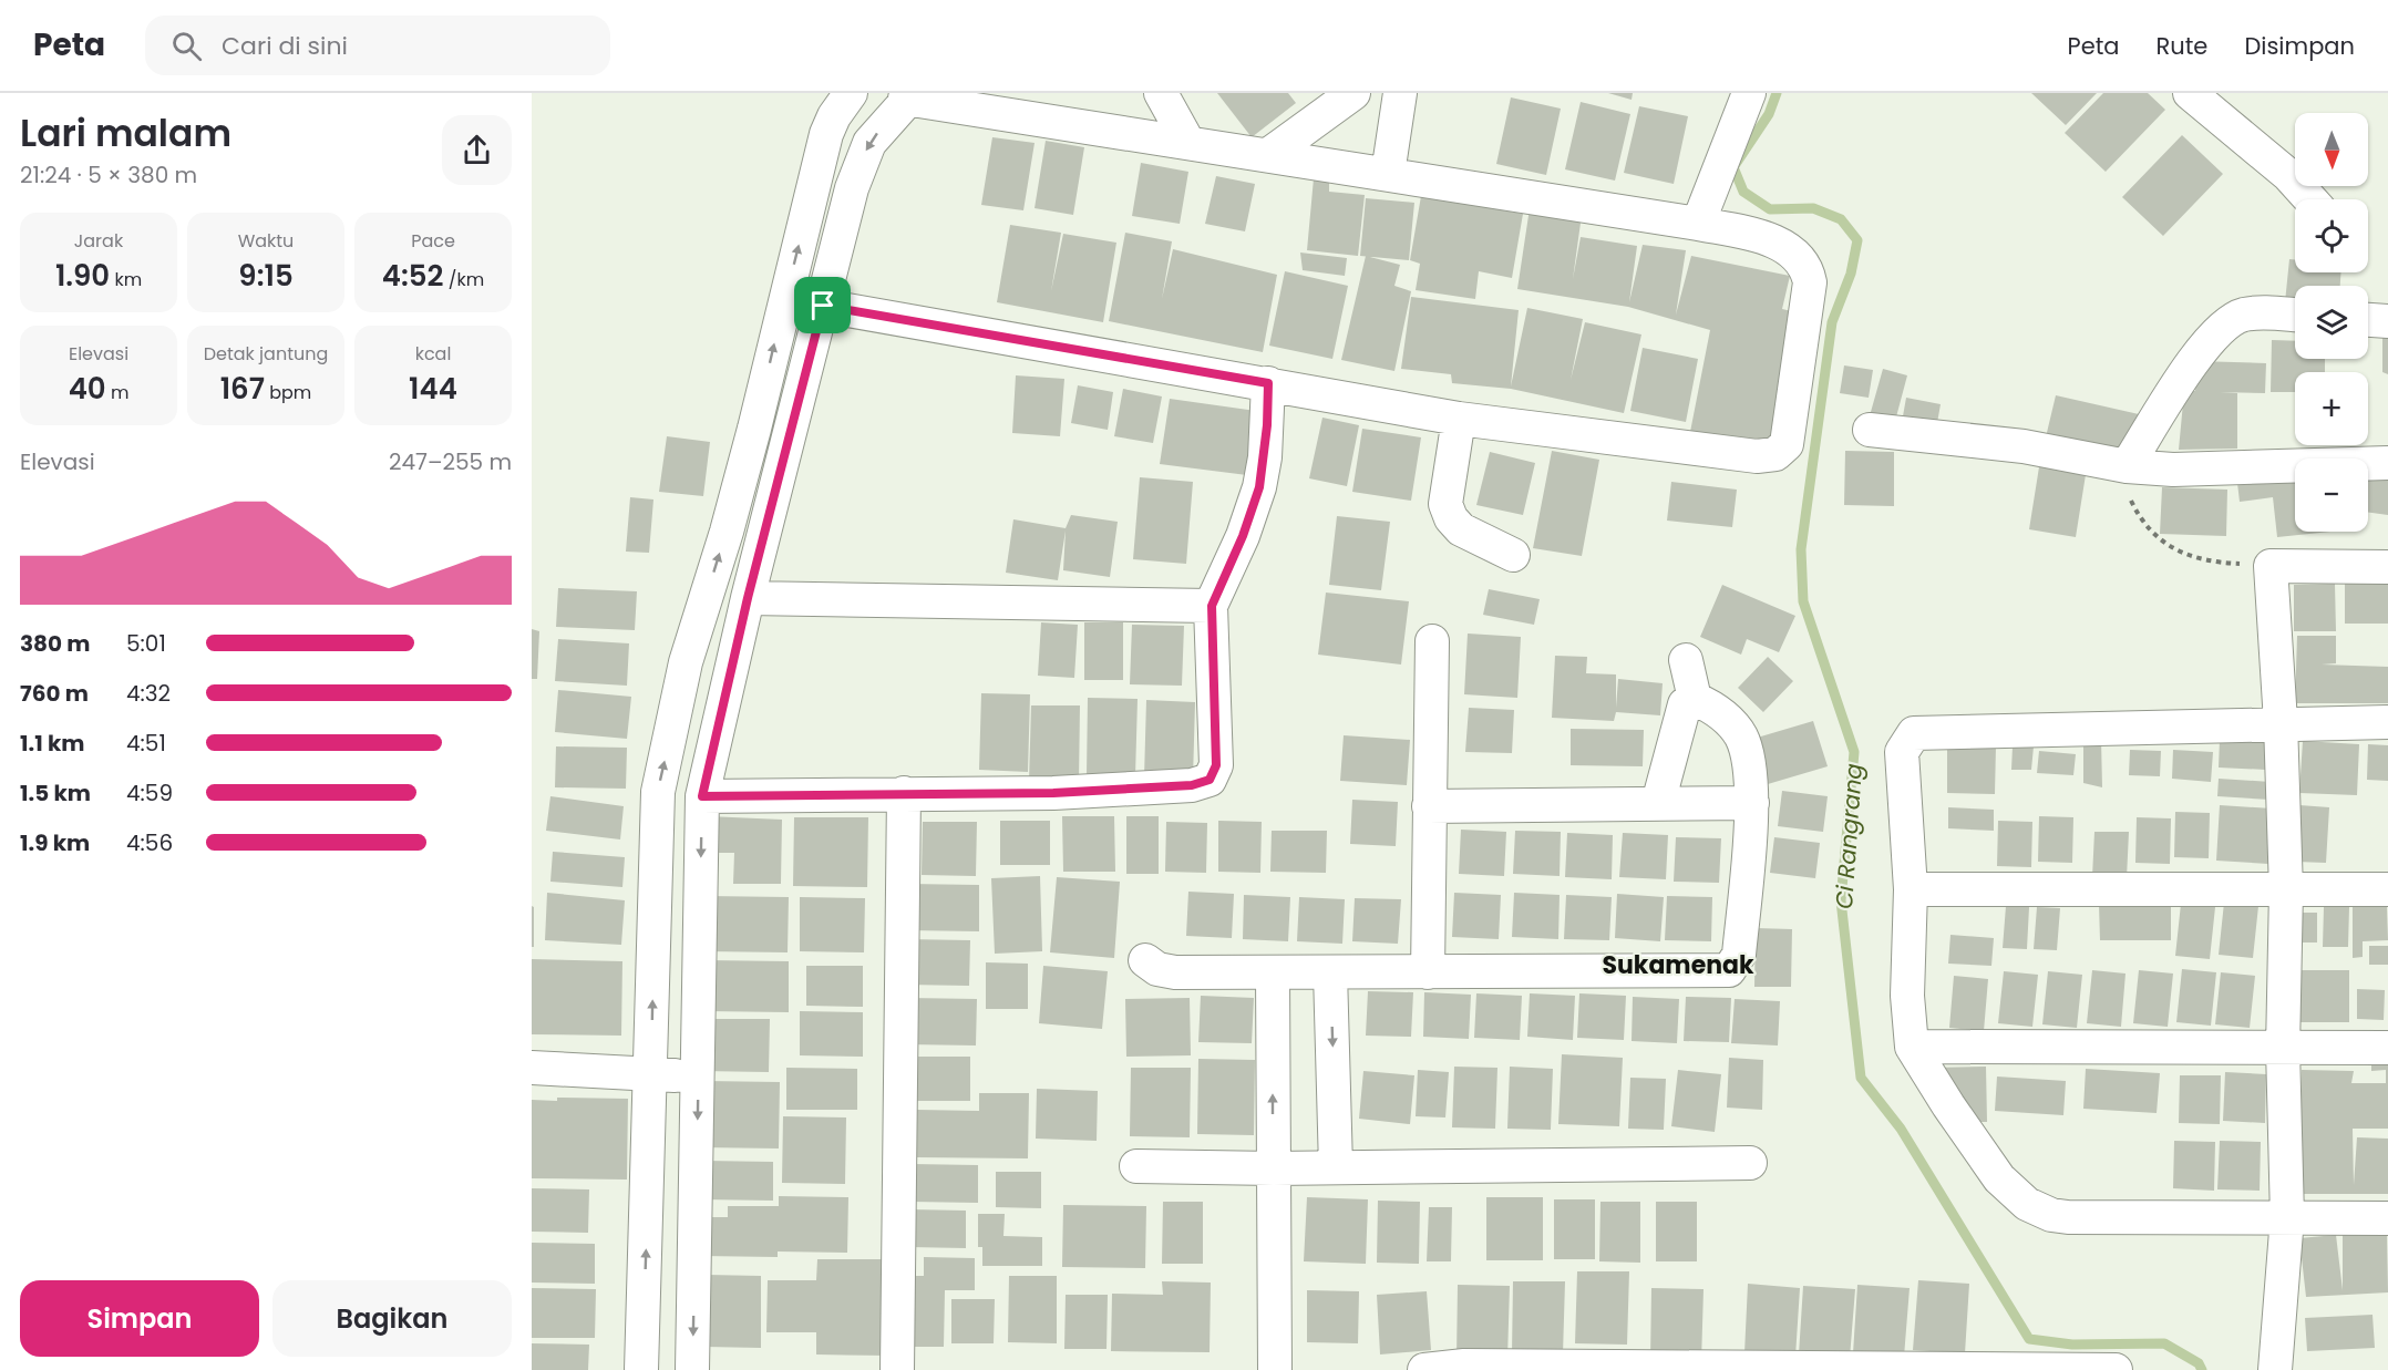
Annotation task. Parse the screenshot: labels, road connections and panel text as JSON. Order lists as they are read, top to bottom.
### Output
{
  "districts": ["Sukamenak"],
  "water": ["Ci Rangrang"],
  "north": "bottom",
  "page": {
    "header": "Peta",
    "search": "Cari di sini",
    "nav": ["Peta", "Rute", "Disimpan"],
    "heading": ["Lari malam", "21:24 · 5 × 380 m"],
    "map_buttons": ["+", "−"],
    "stats": [
      ["Jarak", "1.90 km"],
      ["Waktu", "9:15"],
      ["Pace", "4:52 /km"],
      ["Elevasi", "40 m"],
      ["Detak jantung", "167 bpm"],
      ["kcal", "144"]
    ],
    "chart": ["Elevasi", "247–255 m"],
    "list": [
      {
        "name": "380 m",
        "note": "5:01"
      },
      {
        "name": "760 m",
        "note": "4:32"
      },
      {
        "name": "1.1 km",
        "note": "4:51"
      },
      {
        "name": "1.5 km",
        "note": "4:59"
      },
      {
        "name": "1.9 km",
        "note": "4:56"
      }
    ],
    "buttons": ["Simpan", "Bagikan"]
  }
}
